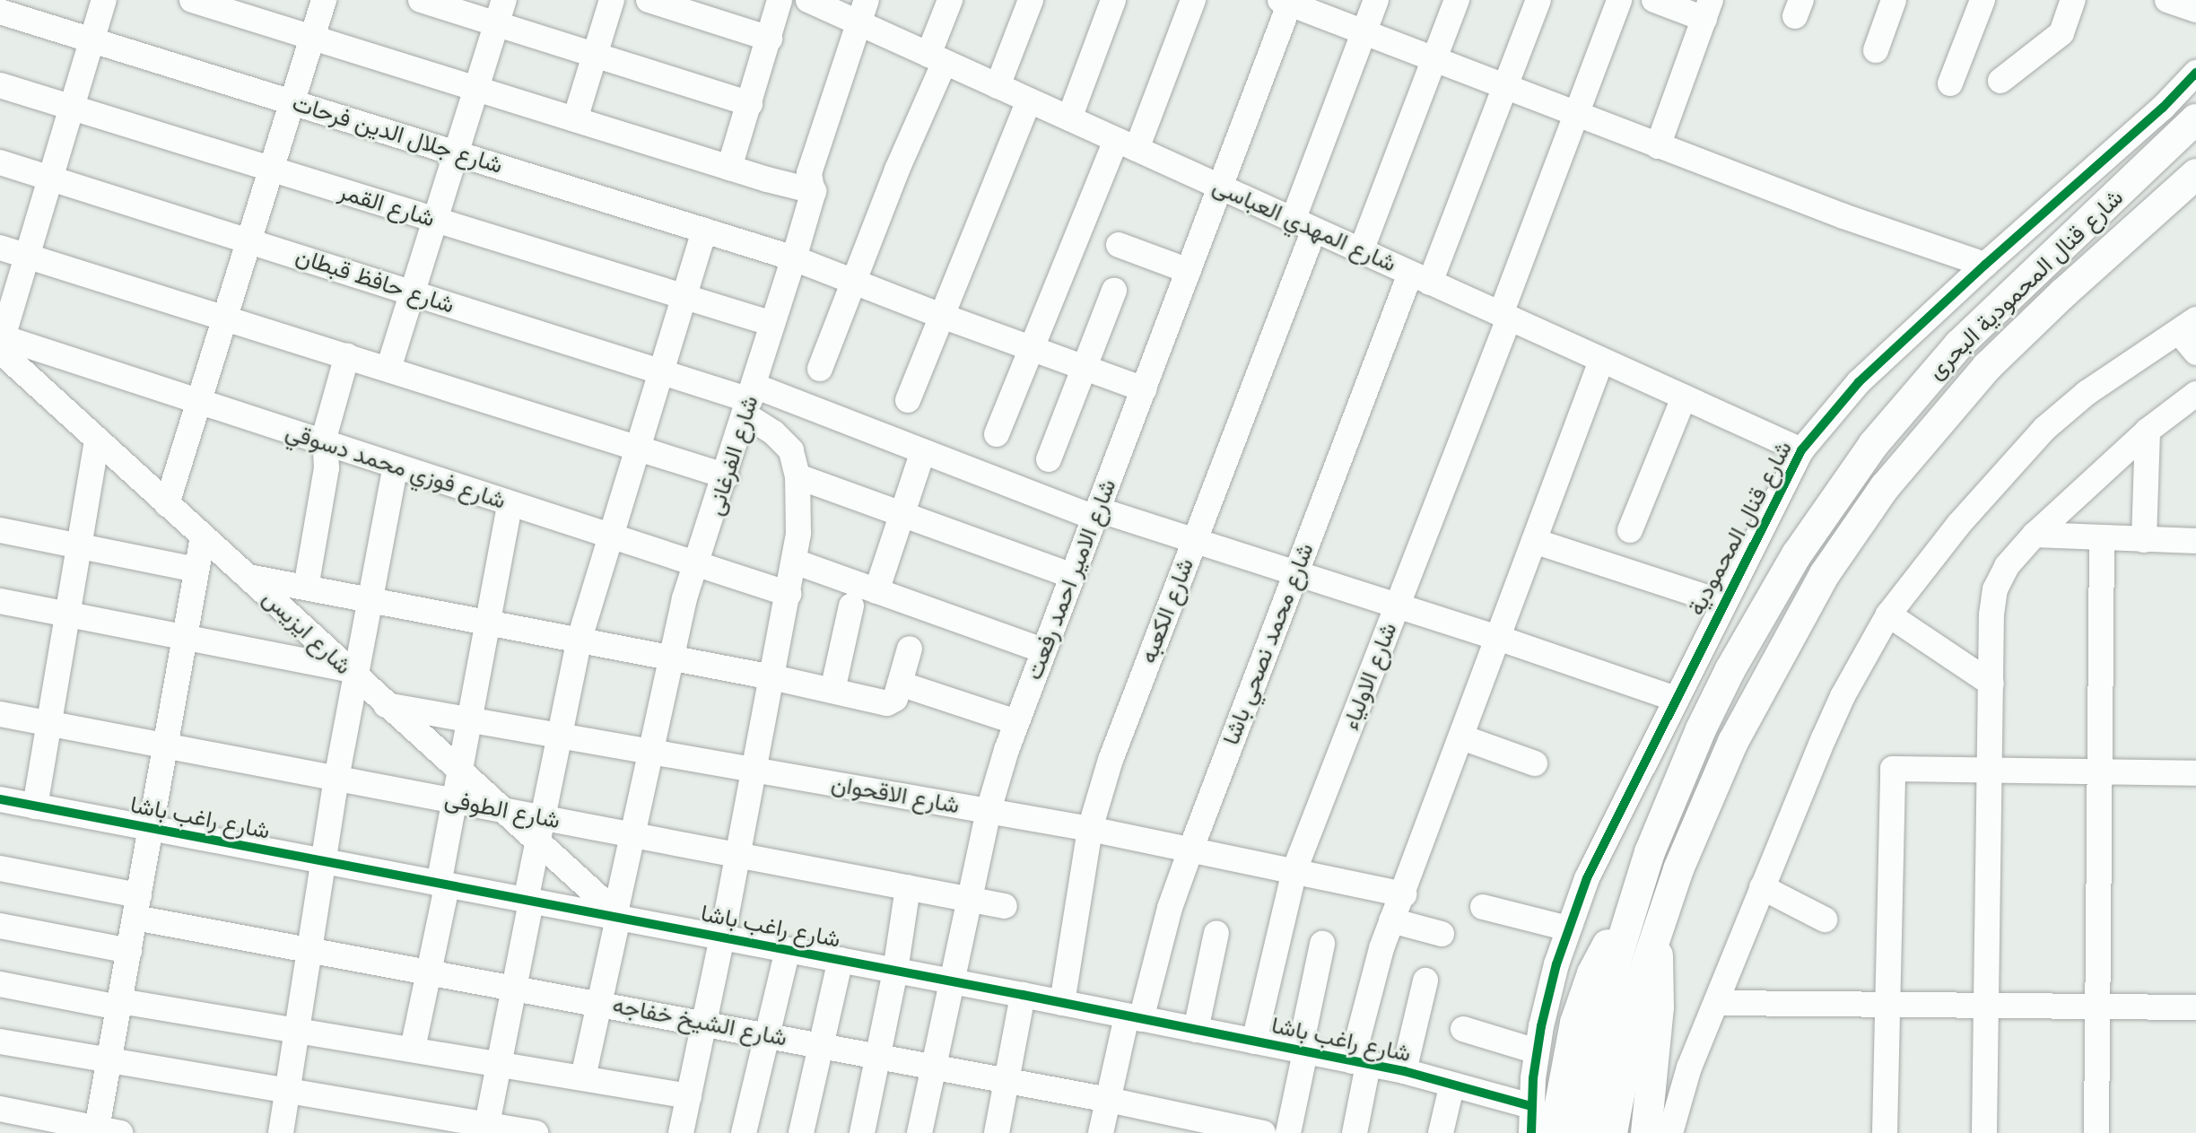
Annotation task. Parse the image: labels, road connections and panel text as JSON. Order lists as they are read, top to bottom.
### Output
{
  "streets": {
    "main road": ["شارع قنال المحمودية البحرى"],
    "street": [
      "شارع جلال الدين فرحات",
      "شارع القمر",
      "شارع المهدي العباسى",
      "شارع حافظ قبطان",
      "شارع الفرغانى",
      "شارع فوزي محمد دسوقي",
      "شارع قنال المحمودية",
      "شارع الامير احمد رفعت",
      "شارع الكعبه",
      "شارع ايزيس",
      "شارع محمد نصحي باشا",
      "شارع الاولياء",
      "شارع الاقحوان",
      "شارع الطوفى",
      "شارع راغب باشا",
      "شارع الشيخ خفاجه"
    ]
  },
  "crossings": [
    ["شارع جلال الدين فرحات", "شارع الفرغانى"],
    ["شارع جلال الدين فرحات", "شارع الامير احمد رفعت"],
    ["شارع القمر", "شارع الفرغانى"],
    ["شارع المهدي العباسى", "شارع الفرغانى"],
    ["شارع المهدي العباسى", "شارع قنال المحمودية"],
    ["شارع المهدي العباسى", "شارع الامير احمد رفعت"],
    ["شارع المهدي العباسى", "شارع الكعبه"],
    ["شارع المهدي العباسى", "شارع محمد نصحي باشا"],
    ["شارع المهدي العباسى", "شارع الاولياء"],
    ["شارع حافظ قبطان", "شارع الفرغانى"],
    ["شارع الفرغانى", "شارع فوزي محمد دسوقي"],
    ["شارع الفرغانى", "شارع ايزيس"],
    ["شارع الفرغانى", "شارع الاقحوان"],
    ["شارع الفرغانى", "شارع الطوفى"],
    ["شارع الفرغانى", "شارع راغب باشا"],
    ["شارع الفرغانى", "شارع الشيخ خفاجه"],
    ["شارع فوزي محمد دسوقي", "شارع ايزيس"],
    ["شارع قنال المحمودية", "شارع راغب باشا"],
    ["شارع الامير احمد رفعت", "شارع الاقحوان"],
    ["شارع الامير احمد رفعت", "شارع الطوفى"],
    ["شارع الامير احمد رفعت", "شارع راغب باشا"],
    ["شارع الامير احمد رفعت", "شارع الشيخ خفاجه"],
    ["شارع الكعبه", "شارع الاقحوان"],
    ["شارع الكعبه", "شارع راغب باشا"],
    ["شارع ايزيس", "شارع الاقحوان"],
    ["شارع ايزيس", "شارع الطوفى"],
    ["شارع ايزيس", "شارع راغب باشا"],
    ["شارع محمد نصحي باشا", "شارع الاقحوان"],
    ["شارع محمد نصحي باشا", "شارع راغب باشا"],
    ["شارع محمد نصحي باشا", "شارع الشيخ خفاجه"],
    ["شارع الاولياء", "شارع الاقحوان"],
    ["شارع الاولياء", "شارع راغب باشا"]
  ]
}
